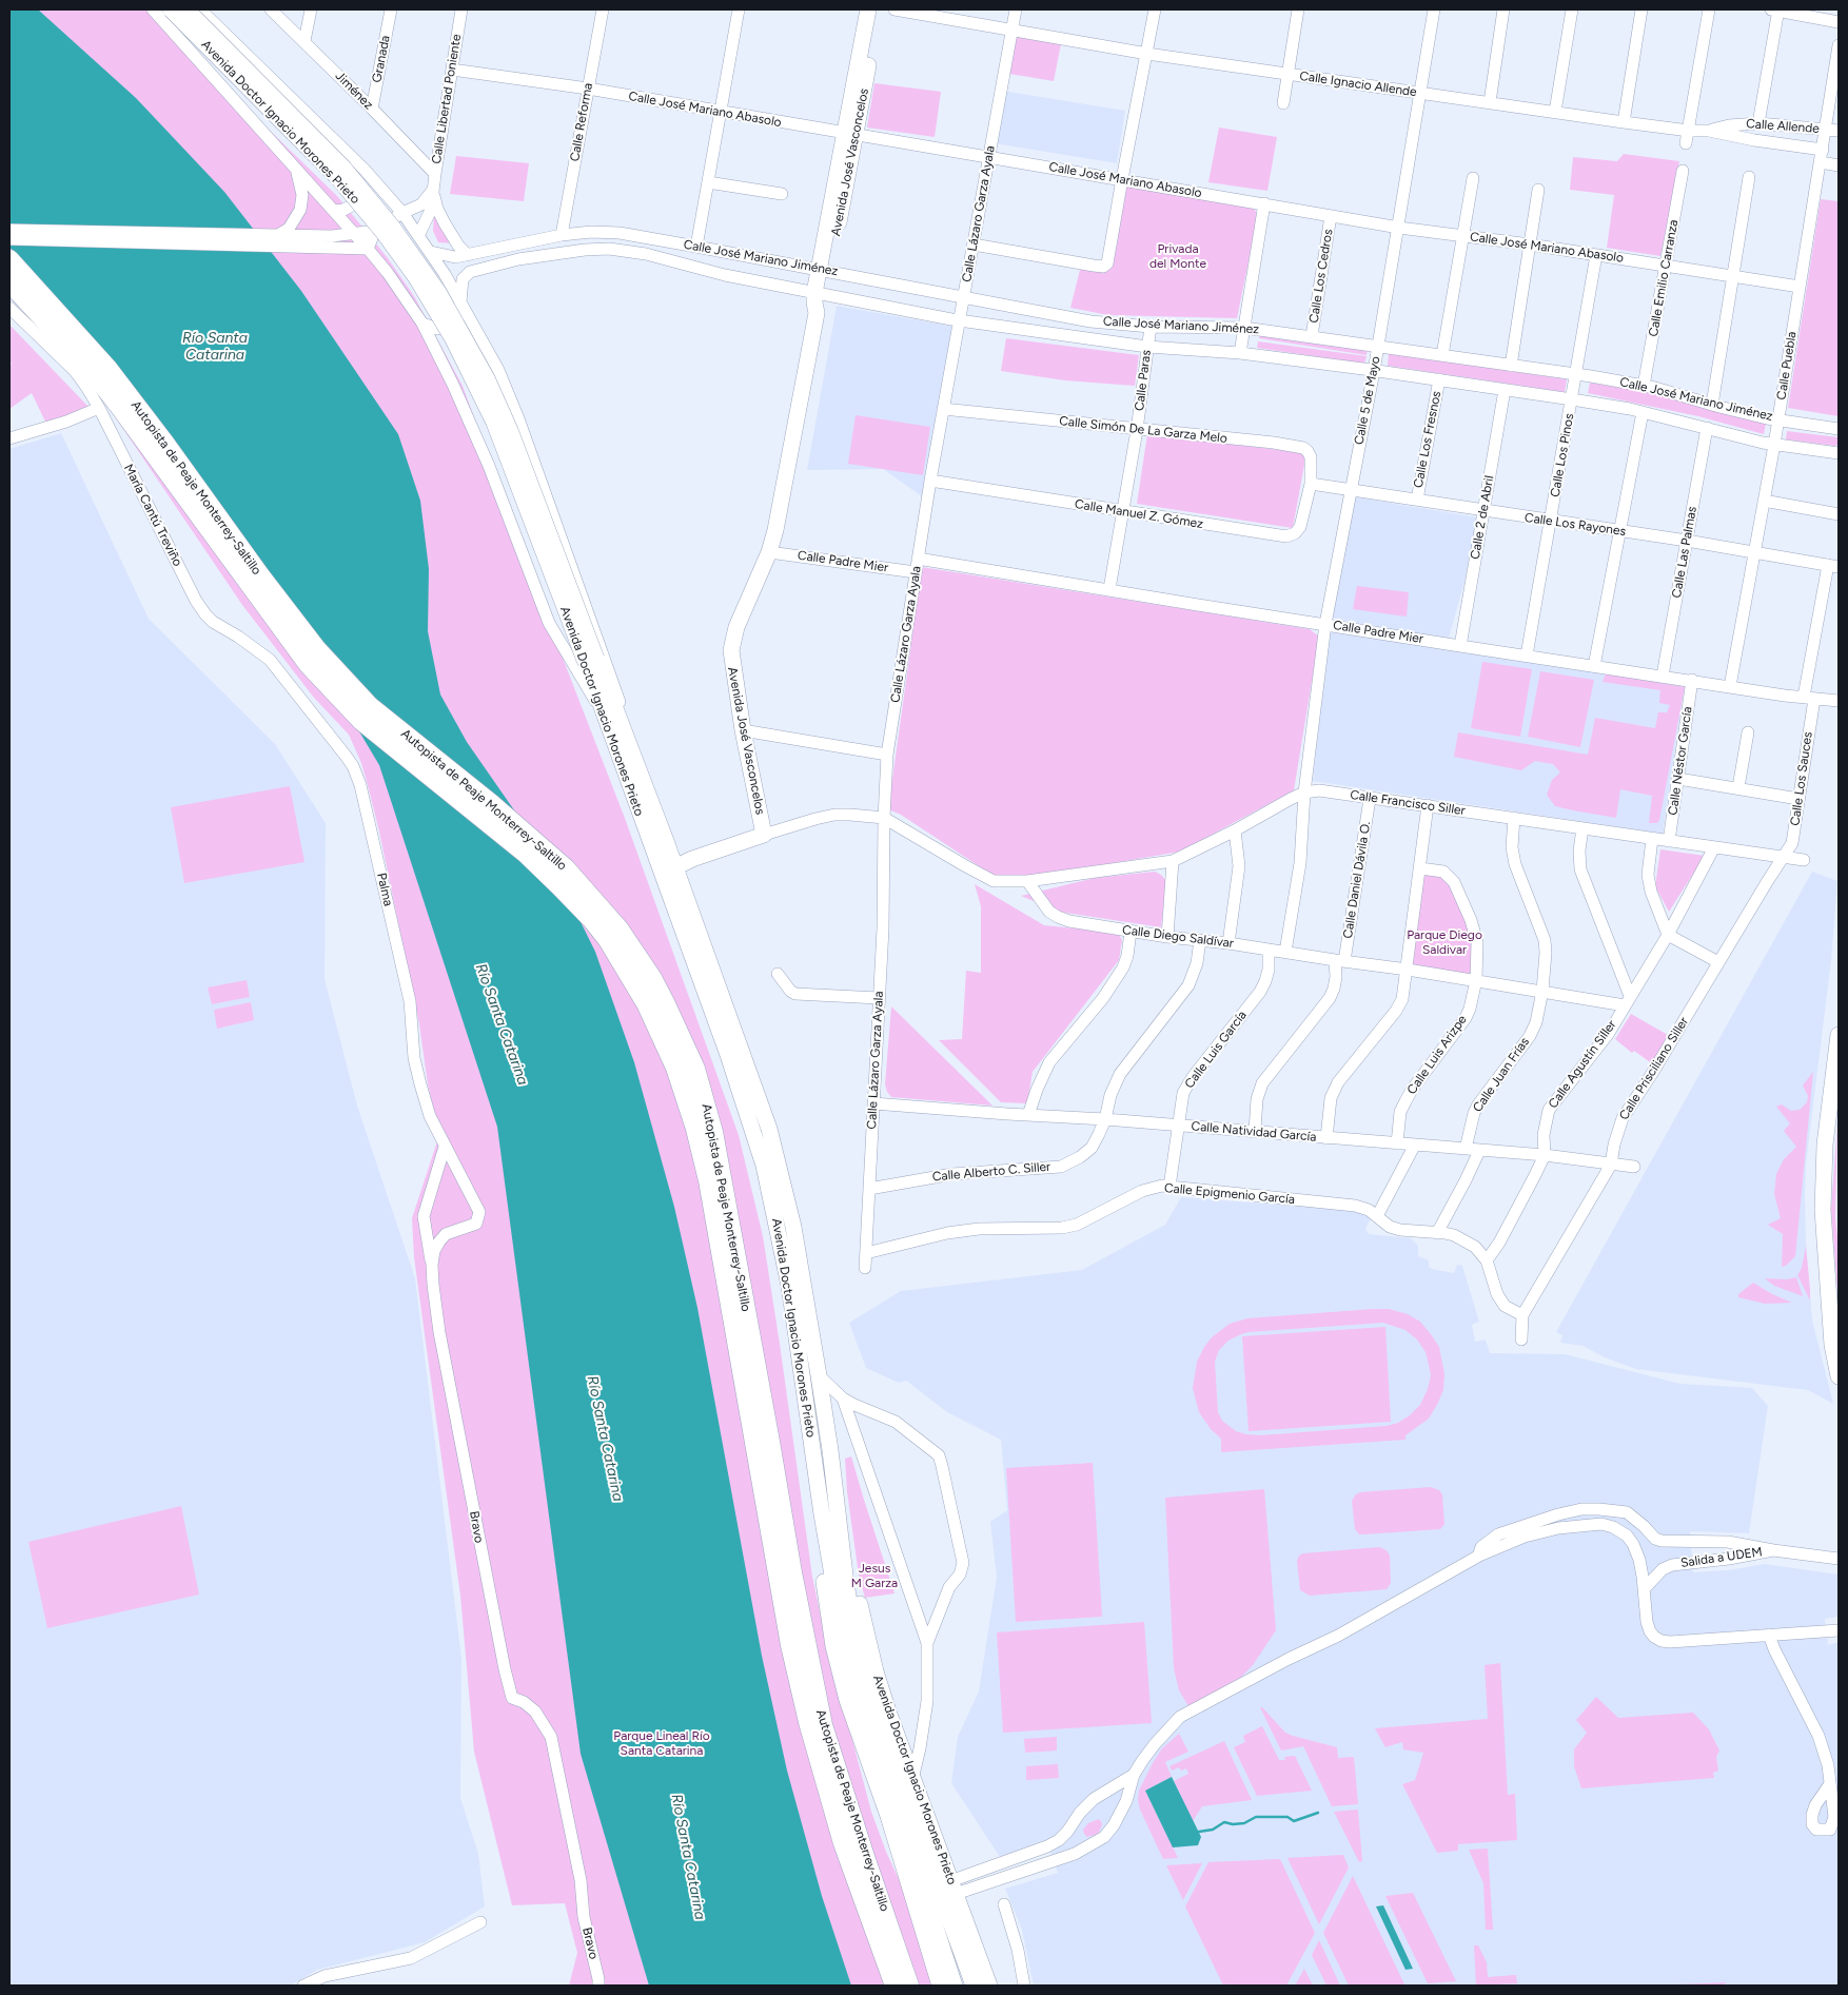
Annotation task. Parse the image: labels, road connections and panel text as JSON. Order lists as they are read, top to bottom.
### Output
{
  "streets": {
    "highway": ["Autopista de Peaje Monterrey-Saltillo"],
    "main road": ["Avenida Doctor Ignacio Morones Prieto", "Avenida José Vasconcelos"],
    "street": [
      "Granada",
      "Calle Ignacio Allende",
      "Jiménez",
      "Calle Libertad Poniente",
      "Calle José Mariano Abasolo",
      "Calle Reforma",
      "Calle Allende",
      "Calle Lázaro Garza Ayala",
      "Calle José Mariano Jiménez",
      "Calle Los Cedros",
      "Calle Emilio Carranza",
      "Calle Puebla",
      "Calle Paras",
      "Calle 5 de Mayo",
      "Calle Simón De La Garza Melo",
      "Calle Los Fresnos",
      "Calle Los Pinos",
      "Calle Manuel Z. Gómez",
      "María Cantú Treviño",
      "Calle 2 de Abril",
      "Calle Los Rayones",
      "Calle Las Palmas",
      "Calle Padre Mier",
      "Calle Néstor García",
      "Calle Los Sauces",
      "Calle Francisco Siller",
      "Calle Daniel Dávila O.",
      "Palma",
      "Calle Diego Saldívar",
      "Calle Luis García",
      "Calle Luis Arizpe",
      "Calle Agustín Siller",
      "Calle Prisciliano Siller",
      "Calle Juan Frías",
      "Calle Natividad García",
      "Calle Alberto C. Siller",
      "Calle Epigmenio García",
      "Bravo",
      "Salida a UDEM"
    ]
  },
  "crossings": [
    ["Granada", "Jiménez"],
    ["Calle Ignacio Allende", "Calle Allende"],
    ["Calle Ignacio Allende", "Calle Lázaro Garza Ayala"],
    ["Calle Ignacio Allende", "Calle Puebla"],
    ["Calle Ignacio Allende", "Calle 5 de Mayo"],
    ["Jiménez", "Calle Libertad Poniente"],
    ["Calle Libertad Poniente", "Calle José Mariano Abasolo"],
    ["Calle Libertad Poniente", "Avenida Doctor Ignacio Morones Prieto"],
    ["Calle José Mariano Abasolo", "Calle Reforma"],
    ["Calle José Mariano Abasolo", "Avenida José Vasconcelos"],
    ["Calle José Mariano Abasolo", "Calle Lázaro Garza Ayala"],
    ["Calle José Mariano Abasolo", "Calle Los Cedros"],
    ["Calle José Mariano Abasolo", "Calle Emilio Carranza"],
    ["Calle José Mariano Abasolo", "Calle Puebla"],
    ["Calle José Mariano Abasolo", "Calle 5 de Mayo"],
    ["Calle José Mariano Abasolo", "Calle Los Pinos"],
    ["Avenida Doctor Ignacio Morones Prieto", "Calle José Mariano Jiménez"],
    ["Calle Reforma", "Calle José Mariano Jiménez"],
    ["Calle Allende", "Calle Puebla"],
    ["Avenida José Vasconcelos", "Calle José Mariano Jiménez"],
    ["Avenida José Vasconcelos", "Calle Padre Mier"],
    ["Calle Lázaro Garza Ayala", "Calle José Mariano Jiménez"],
    ["Calle Lázaro Garza Ayala", "Calle Simón De La Garza Melo"],
    ["Calle Lázaro Garza Ayala", "Calle Manuel Z. Gómez"],
    ["Calle Lázaro Garza Ayala", "Calle Padre Mier"],
    ["Calle Lázaro Garza Ayala", "Calle Natividad García"],
    ["Calle Lázaro Garza Ayala", "Calle Alberto C. Siller"],
    ["Calle Lázaro Garza Ayala", "Calle Epigmenio García"],
    ["Calle José Mariano Jiménez", "Calle Los Cedros"],
    ["Calle José Mariano Jiménez", "Calle Emilio Carranza"],
    ["Calle José Mariano Jiménez", "Calle Puebla"],
    ["Calle José Mariano Jiménez", "Calle Paras"],
    ["Calle José Mariano Jiménez", "Calle 5 de Mayo"],
    ["Calle José Mariano Jiménez", "Calle Los Fresnos"],
    ["Calle José Mariano Jiménez", "Calle Los Pinos"],
    ["Calle José Mariano Jiménez", "Calle 2 de Abril"],
    ["Calle José Mariano Jiménez", "Calle Las Palmas"],
    ["Calle Puebla", "Calle Los Rayones"],
    ["Calle Puebla", "Calle Padre Mier"],
    ["Calle Paras", "Calle Simón De La Garza Melo"],
    ["Calle Paras", "Calle Manuel Z. Gómez"],
    ["Calle Paras", "Calle Padre Mier"],
    ["Calle 5 de Mayo", "Calle Los Rayones"],
    ["Calle 5 de Mayo", "Calle Padre Mier"],
    ["Calle 5 de Mayo", "Calle Francisco Siller"],
    ["Calle Simón De La Garza Melo", "Calle Manuel Z. Gómez"],
    ["Calle Simón De La Garza Melo", "Calle Los Rayones"],
    ["Calle Los Fresnos", "Calle Los Rayones"],
    ["Calle Los Pinos", "Calle Los Rayones"],
    ["Calle Los Pinos", "Calle Padre Mier"],
    ["Calle Manuel Z. Gómez", "Calle Los Rayones"],
    ["María Cantú Treviño", "Palma"],
    ["Calle 2 de Abril", "Calle Los Rayones"],
    ["Calle 2 de Abril", "Calle Padre Mier"],
    ["Calle Los Rayones", "Calle Las Palmas"],
    ["Calle Los Rayones", "Calle Los Sauces"],
    ["Calle Las Palmas", "Calle Padre Mier"],
    ["Calle Padre Mier", "Calle Néstor García"],
    ["Calle Padre Mier", "Calle Los Sauces"],
    ["Calle Néstor García", "Calle Francisco Siller"],
    ["Calle Los Sauces", "Calle Francisco Siller"],
    ["Calle Los Sauces", "Calle Prisciliano Siller"],
    ["Calle Francisco Siller", "Calle Daniel Dávila O."],
    ["Calle Francisco Siller", "Calle Diego Saldívar"],
    ["Calle Francisco Siller", "Calle Agustín Siller"],
    ["Calle Francisco Siller", "Calle Prisciliano Siller"],
    ["Calle Francisco Siller", "Calle Juan Frías"],
    ["Calle Daniel Dávila O.", "Calle Diego Saldívar"],
    ["Calle Daniel Dávila O.", "Calle Natividad García"],
    ["Palma", "Bravo"],
    ["Calle Diego Saldívar", "Calle Luis García"],
    ["Calle Diego Saldívar", "Calle Luis Arizpe"],
    ["Calle Diego Saldívar", "Calle Agustín Siller"],
    ["Calle Diego Saldívar", "Calle Juan Frías"],
    ["Calle Diego Saldívar", "Calle Alberto C. Siller"],
    ["Calle Luis García", "Calle Natividad García"],
    ["Calle Luis García", "Calle Epigmenio García"],
    ["Calle Luis Arizpe", "Calle Natividad García"],
    ["Calle Agustín Siller", "Calle Natividad García"],
    ["Calle Agustín Siller", "Calle Epigmenio García"],
    ["Calle Prisciliano Siller", "Calle Natividad García"],
    ["Calle Prisciliano Siller", "Calle Epigmenio García"],
    ["Calle Juan Frías", "Calle Natividad García"],
    ["Calle Natividad García", "Calle Alberto C. Siller"]
  ],
  "water": ["Río Santa Catarina"],
  "parks": [
    "Privada del Monte",
    "Parque Diego Saldivar",
    "Jesus M Garza",
    "Parque Lineal Río Santa Catarina"
  ]
}
